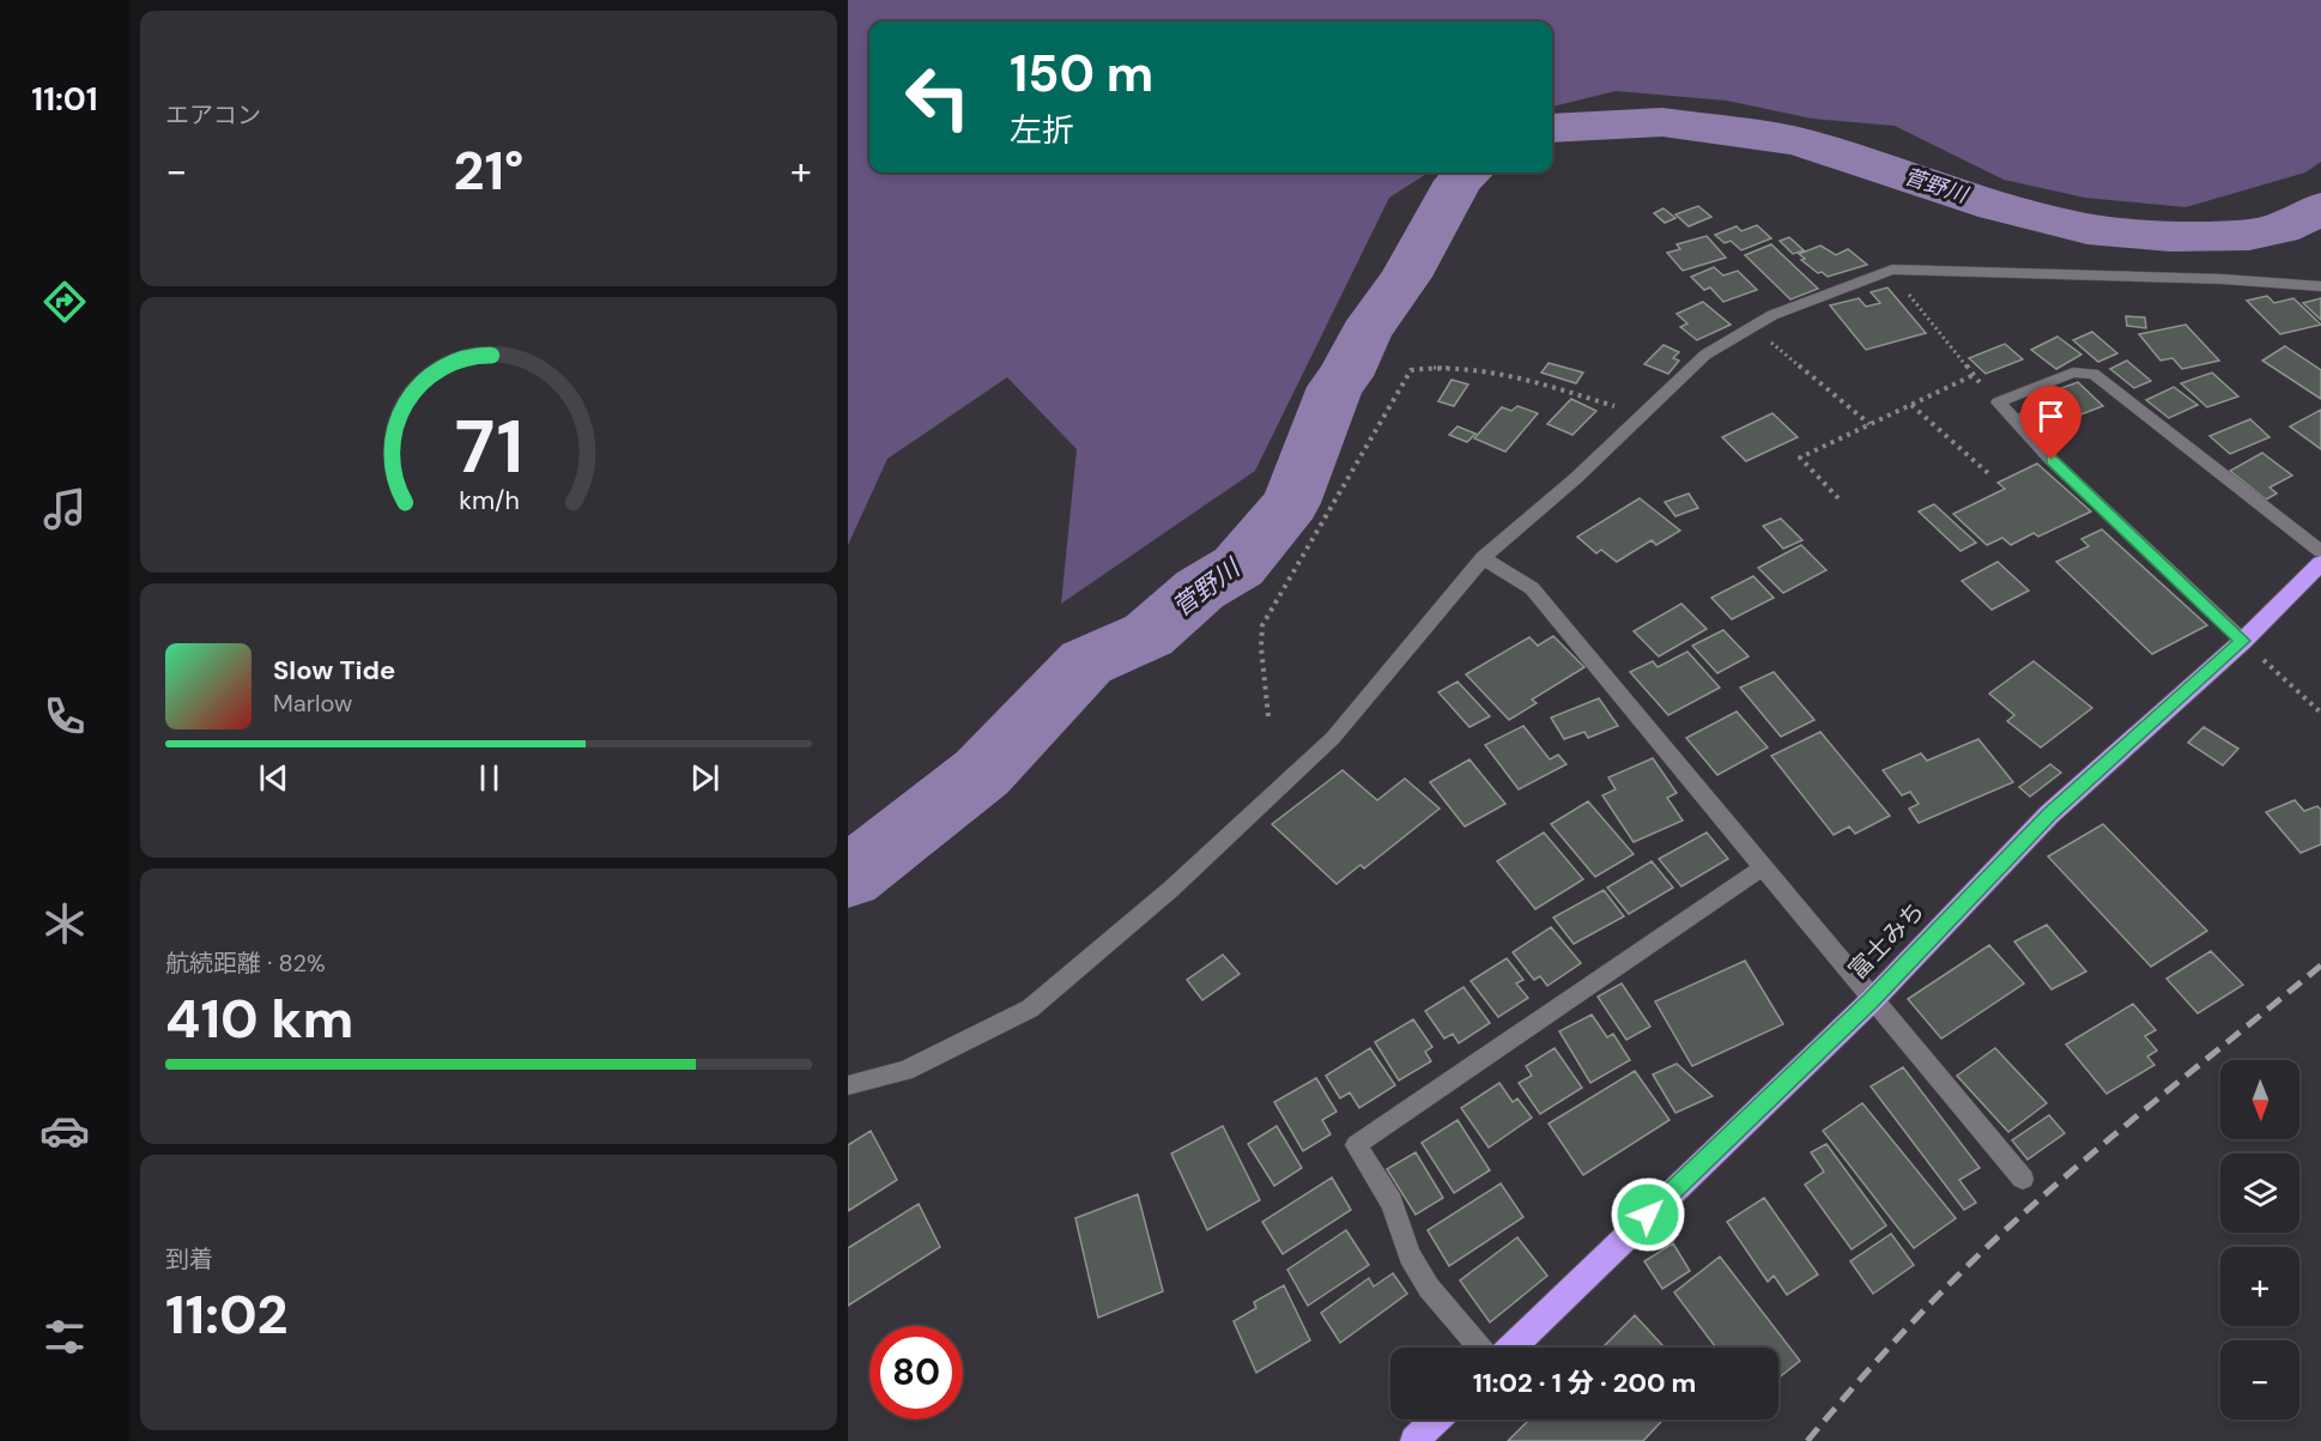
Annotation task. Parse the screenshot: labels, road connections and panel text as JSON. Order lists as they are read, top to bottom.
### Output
{
  "streets": {
    "highway": ["富士みち"]
  },
  "water": ["菅野川"],
  "north": "bottom",
  "page": {
    "tabs": "11:01",
    "tile": [
      "エアコン",
      ["航続距離 · 82%", "410 km"],
      ["到着", "11:02"]
    ],
    "turn": ["150 m", "左折"],
    "heat": ["−", "21°", "+"],
    "song": ["Slow Tide", "Marlow"],
    "map_buttons": ["+", "−"],
    "limit": "80",
    "trip": "11:02 · 1 分 · 200 m",
    "gauge": ["71", "km/h"]
  }
}
